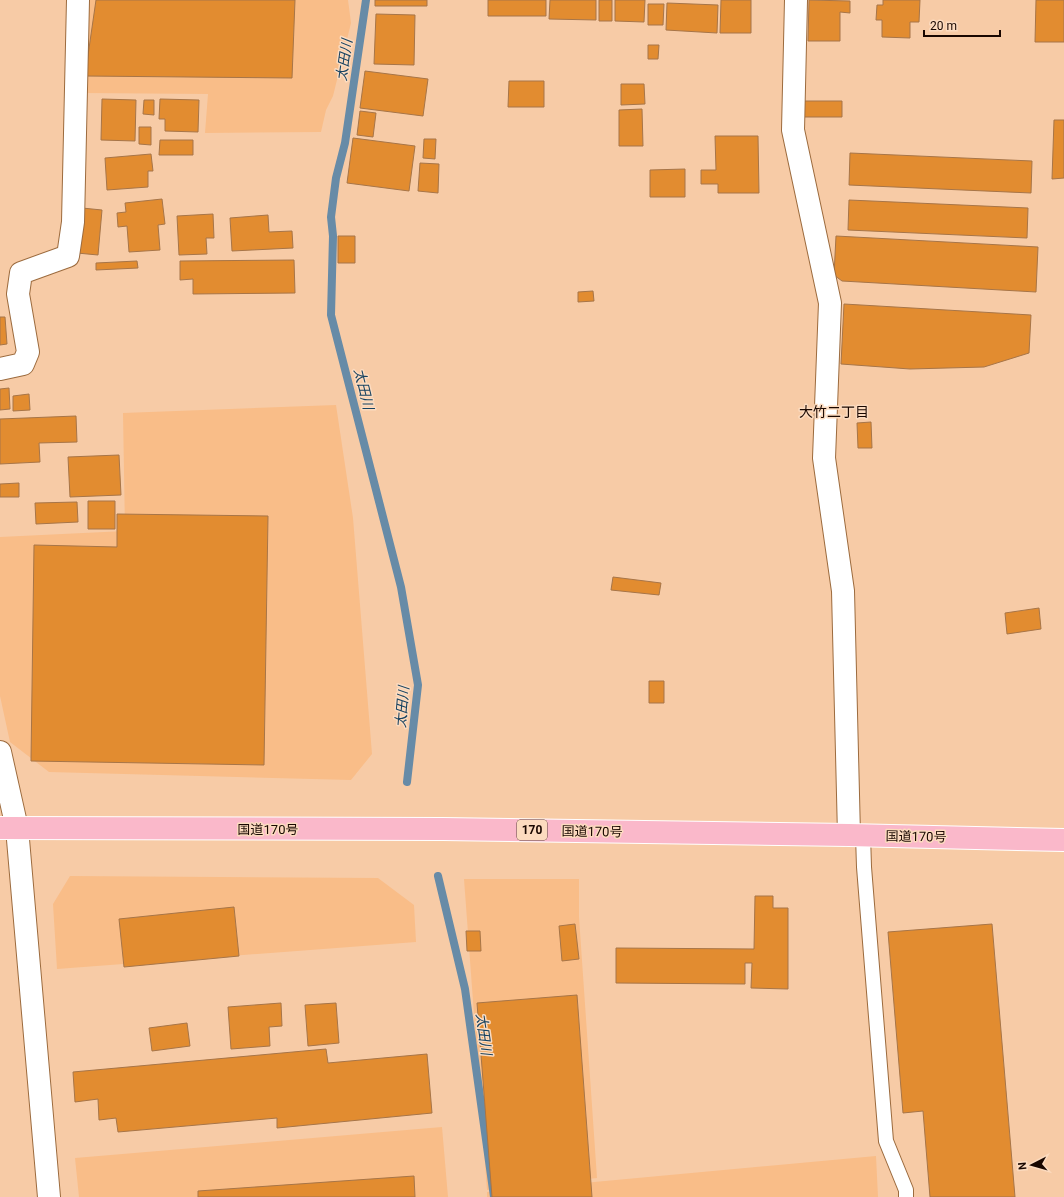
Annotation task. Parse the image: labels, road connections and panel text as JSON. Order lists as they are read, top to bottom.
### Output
{
  "streets": {
    "highway": ["国道170号", "170"]
  },
  "districts": ["大竹二丁目"],
  "water": ["太田川"],
  "scale_bar": "20 m",
  "north": "left"
}
